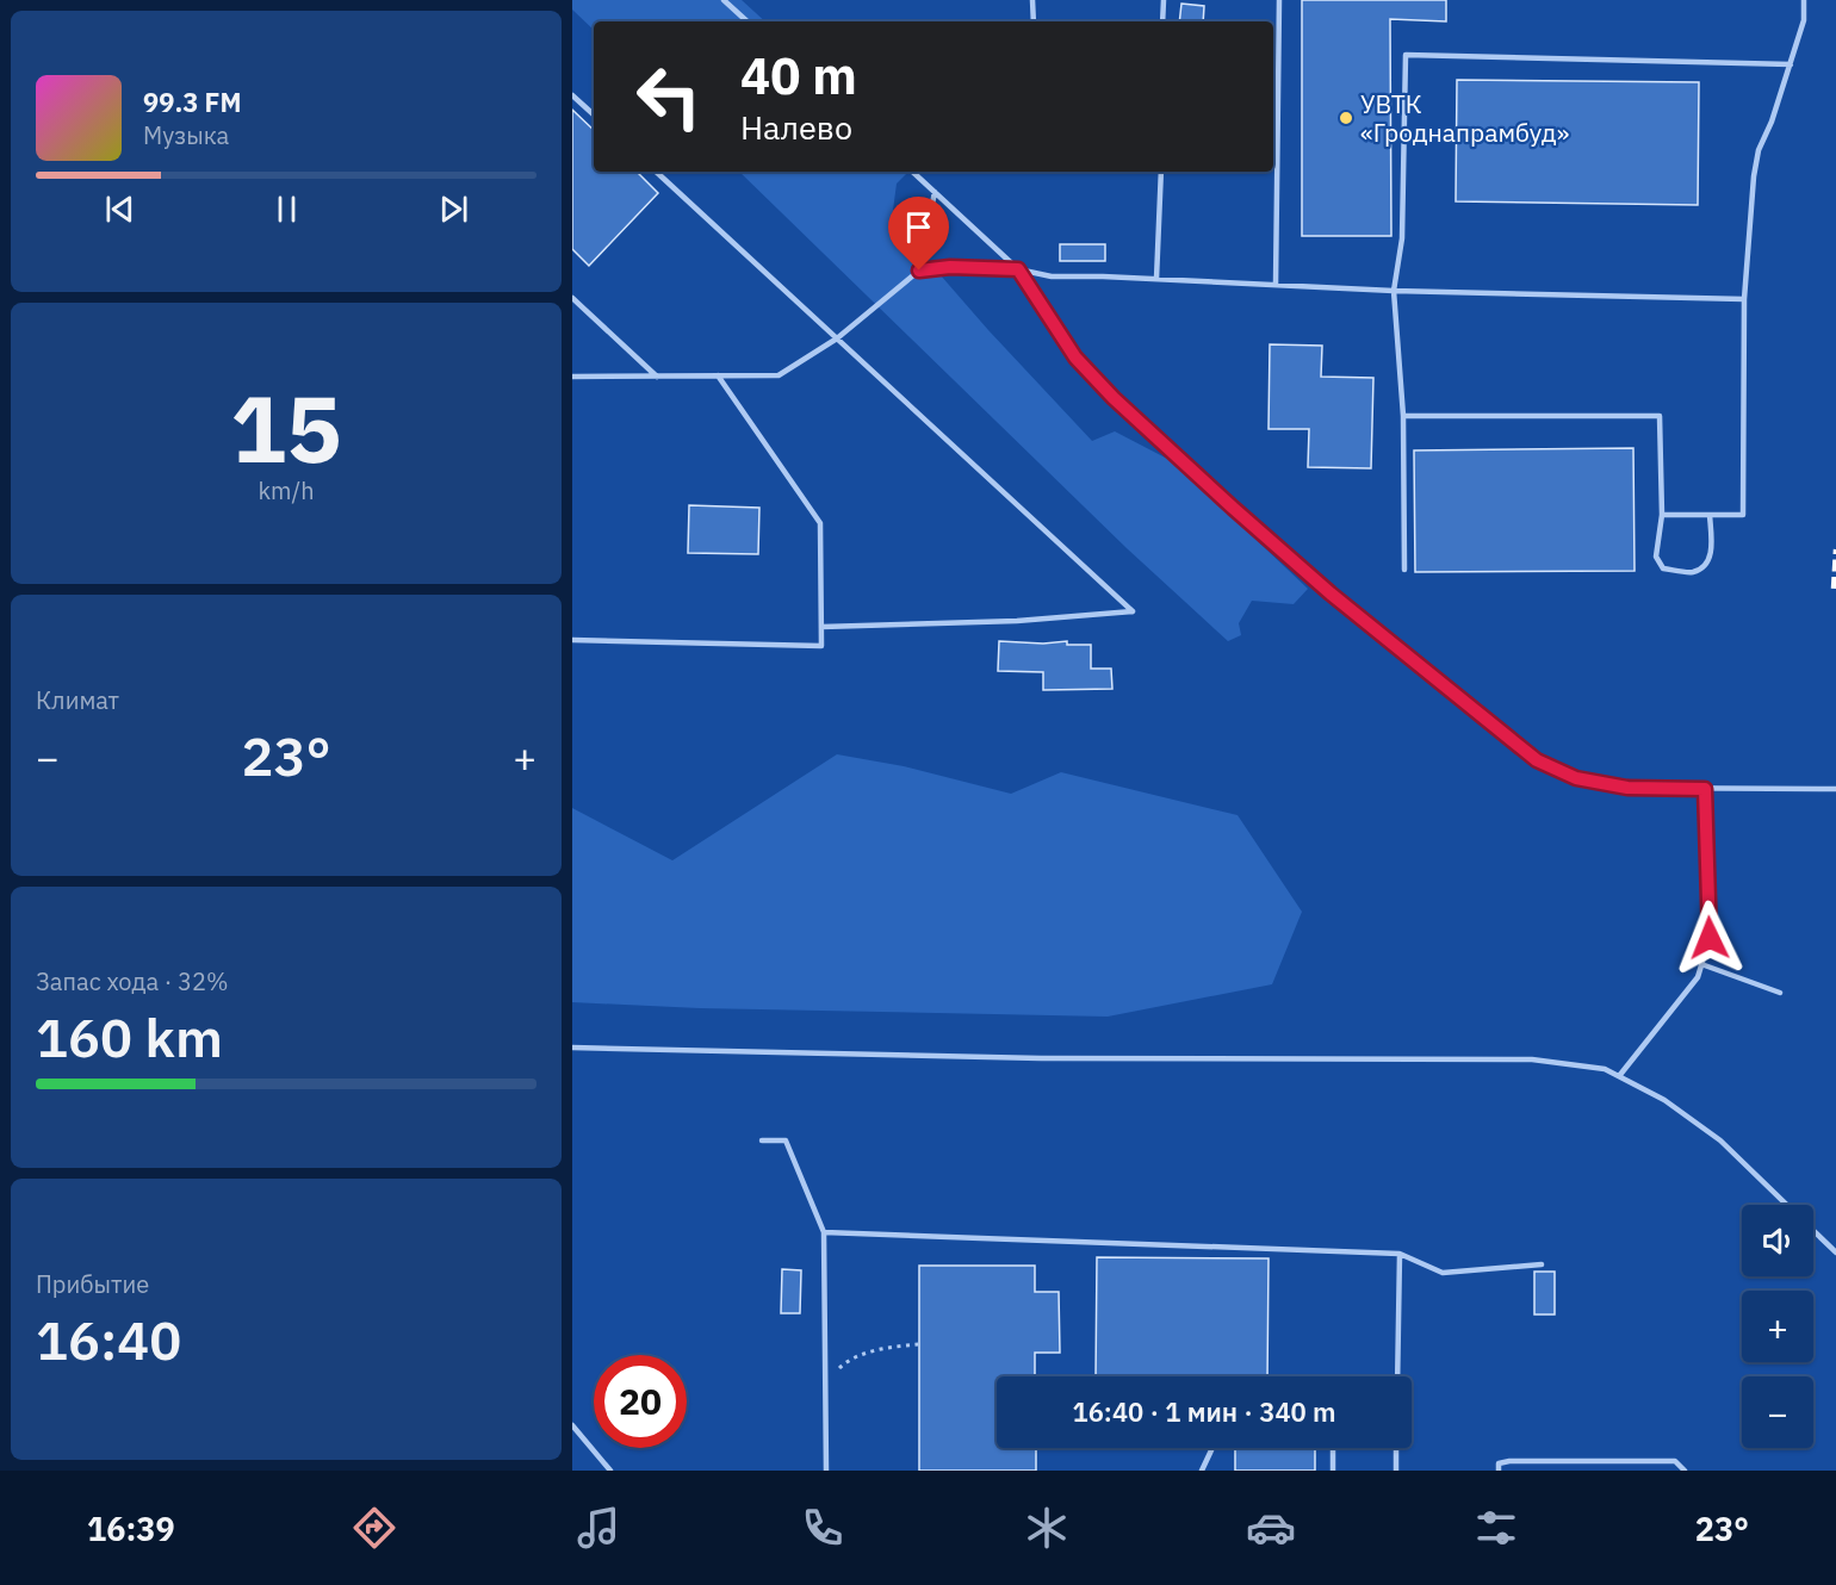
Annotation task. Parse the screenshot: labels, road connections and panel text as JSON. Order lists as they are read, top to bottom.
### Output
{
  "places": ["УВТК «Гроднапрамбуд»"],
  "page": {
    "turn": ["40 m", "Налево"],
    "song": ["99.3 FM", "Музыка"],
    "tile": [
      ["15", "km/h"],
      "Климат",
      ["Запас хода · 32%", "160 km"],
      ["Прибытие", "16:40"]
    ],
    "heat": ["−", "23°", "+"],
    "map_buttons": ["+", "−"],
    "limit": "20",
    "trip": "16:40 · 1 мин · 340 m",
    "tabs": ["16:39", "23°"]
  }
}
